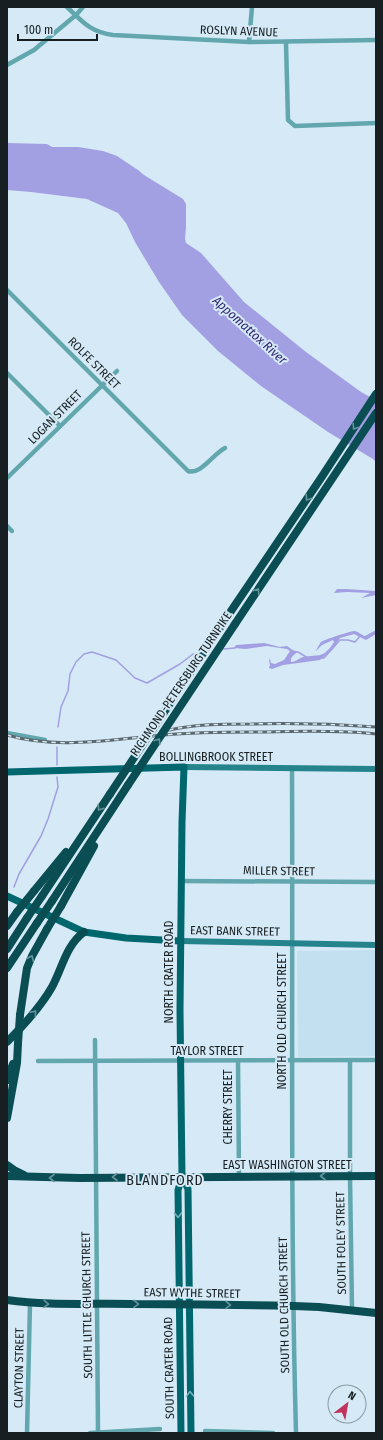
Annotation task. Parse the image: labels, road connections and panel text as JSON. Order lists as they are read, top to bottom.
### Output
{
  "streets": {
    "highway": ["RICHMOND-PETERSBURG TURNPIKE", "EAST WASHINGTON STREET", "EAST WYTHE STREET"],
    "main road": [
      "BOLLINGBROOK STREET",
      "EAST BANK STREET",
      "NORTH CRATER ROAD",
      "SOUTH CRATER ROAD"
    ],
    "street": [
      "ROSLYN AVENUE",
      "ROLFE STREET",
      "LOGAN STREET",
      "MILLER STREET",
      "NORTH OLD CHURCH STREET",
      "TAYLOR STREET",
      "CHERRY STREET",
      "SOUTH FOLEY STREET",
      "SOUTH LITTLE CHURCH STREET",
      "SOUTH OLD CHURCH STREET",
      "CLAYTON STREET"
    ]
  },
  "crossings": [
    ["ROLFE STREET", "LOGAN STREET"],
    ["BOLLINGBROOK STREET", "NORTH CRATER ROAD"],
    ["BOLLINGBROOK STREET", "NORTH OLD CHURCH STREET"],
    ["MILLER STREET", "NORTH CRATER ROAD"],
    ["MILLER STREET", "NORTH OLD CHURCH STREET"],
    ["EAST BANK STREET", "NORTH CRATER ROAD"],
    ["EAST BANK STREET", "NORTH OLD CHURCH STREET"],
    ["NORTH CRATER ROAD", "TAYLOR STREET"],
    ["NORTH CRATER ROAD", "EAST WASHINGTON STREET"],
    ["NORTH CRATER ROAD", "SOUTH CRATER ROAD"],
    ["NORTH OLD CHURCH STREET", "TAYLOR STREET"],
    ["NORTH OLD CHURCH STREET", "EAST WASHINGTON STREET"],
    ["NORTH OLD CHURCH STREET", "SOUTH OLD CHURCH STREET"],
    ["TAYLOR STREET", "CHERRY STREET"],
    ["TAYLOR STREET", "SOUTH FOLEY STREET"],
    ["TAYLOR STREET", "SOUTH LITTLE CHURCH STREET"],
    ["CHERRY STREET", "EAST WASHINGTON STREET"],
    ["EAST WASHINGTON STREET", "SOUTH FOLEY STREET"],
    ["EAST WASHINGTON STREET", "SOUTH LITTLE CHURCH STREET"],
    ["EAST WASHINGTON STREET", "SOUTH OLD CHURCH STREET"],
    ["EAST WASHINGTON STREET", "SOUTH CRATER ROAD"],
    ["SOUTH FOLEY STREET", "EAST WYTHE STREET"],
    ["EAST WYTHE STREET", "SOUTH LITTLE CHURCH STREET"],
    ["EAST WYTHE STREET", "SOUTH OLD CHURCH STREET"],
    ["EAST WYTHE STREET", "CLAYTON STREET"],
    ["EAST WYTHE STREET", "SOUTH CRATER ROAD"]
  ],
  "one_way": ["EAST WASHINGTON STREET", "EAST WYTHE STREET"],
  "districts": ["BLANDFORD"],
  "water": ["Appomattox River"],
  "scale_bar": "100 m",
  "north": "top right"
}
